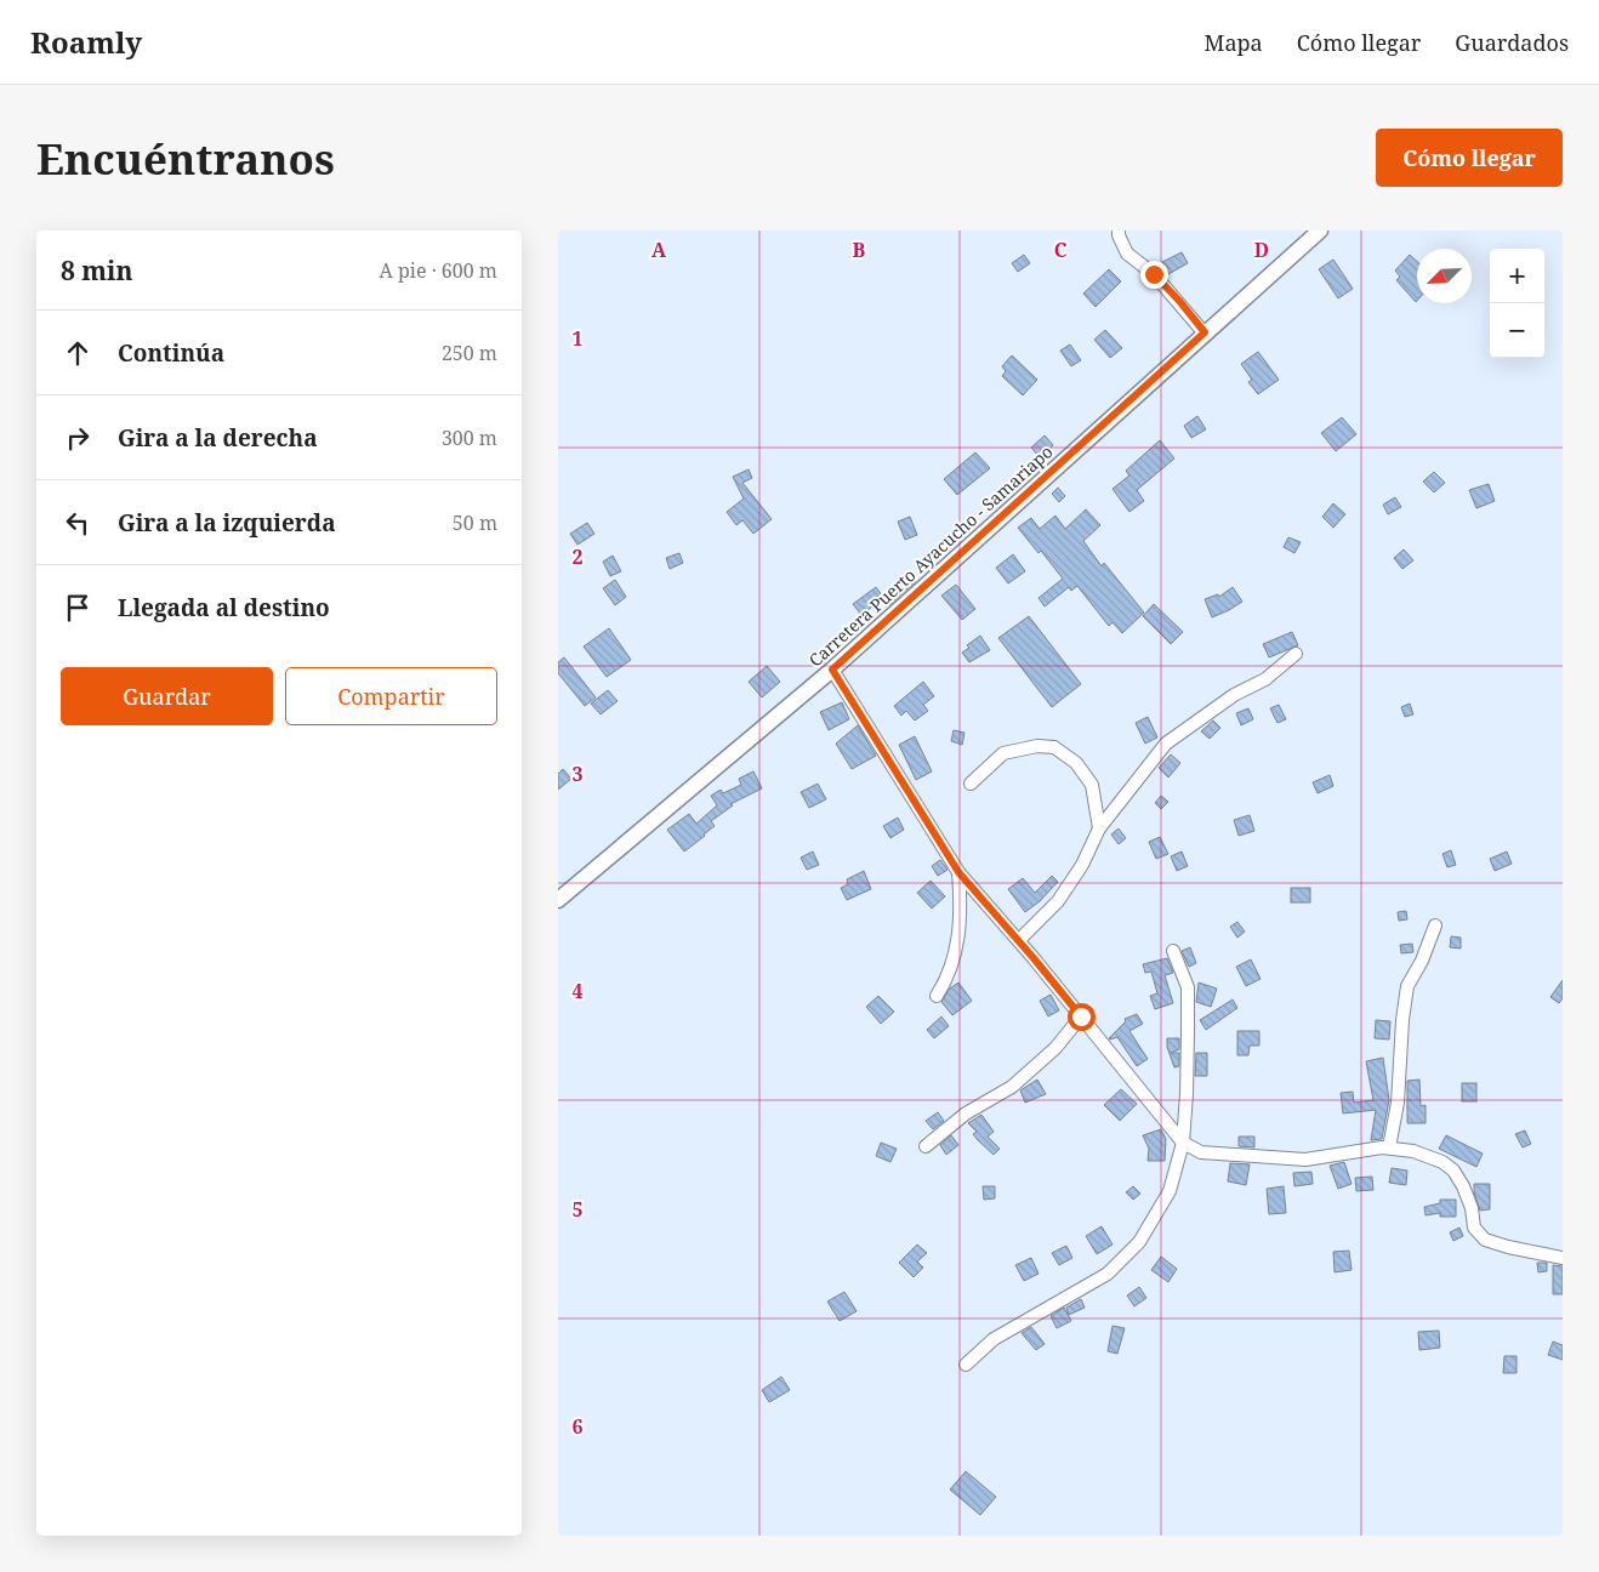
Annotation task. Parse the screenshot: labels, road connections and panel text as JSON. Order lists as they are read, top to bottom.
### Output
{
  "streets": {
    "street": ["Carretera Puerto Ayacucho - Samariapo"]
  },
  "north": "bottom left",
  "page": {
    "header": "Roamly",
    "nav": ["Mapa", "Cómo llegar", "Guardados"],
    "buttons": [
      "Cómo llegar",
      ["Guardar", "Compartir"]
    ],
    "title": "Encuéntranos",
    "heading": ["8 min", "A pie · 600 m"],
    "map_buttons": ["+", "−"],
    "list": [
      ["Continúa", "250 m"],
      ["Gira a la derecha", "300 m"],
      ["Gira a la izquierda", "50 m"],
      "Llegada al destino"
    ]
  },
  "grid": {
    "columns": [
      "A",
      "B",
      "C",
      "D"
    ],
    "rows": [
      "1",
      "2",
      "3",
      "4",
      "5",
      "6"
    ]
  }
}
